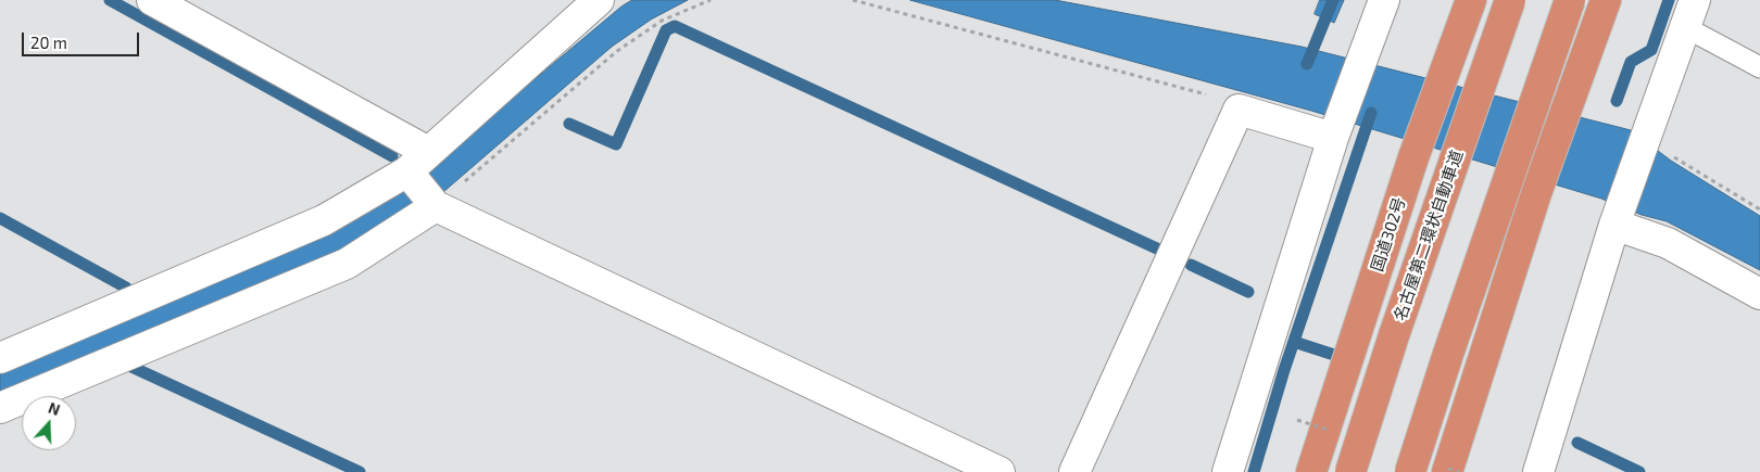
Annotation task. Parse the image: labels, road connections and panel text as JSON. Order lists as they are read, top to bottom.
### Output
{
  "streets": {
    "highway": ["国道302号", "名古屋第二環状自動車道"]
  },
  "scale_bar": "20 m",
  "north": "top"
}
